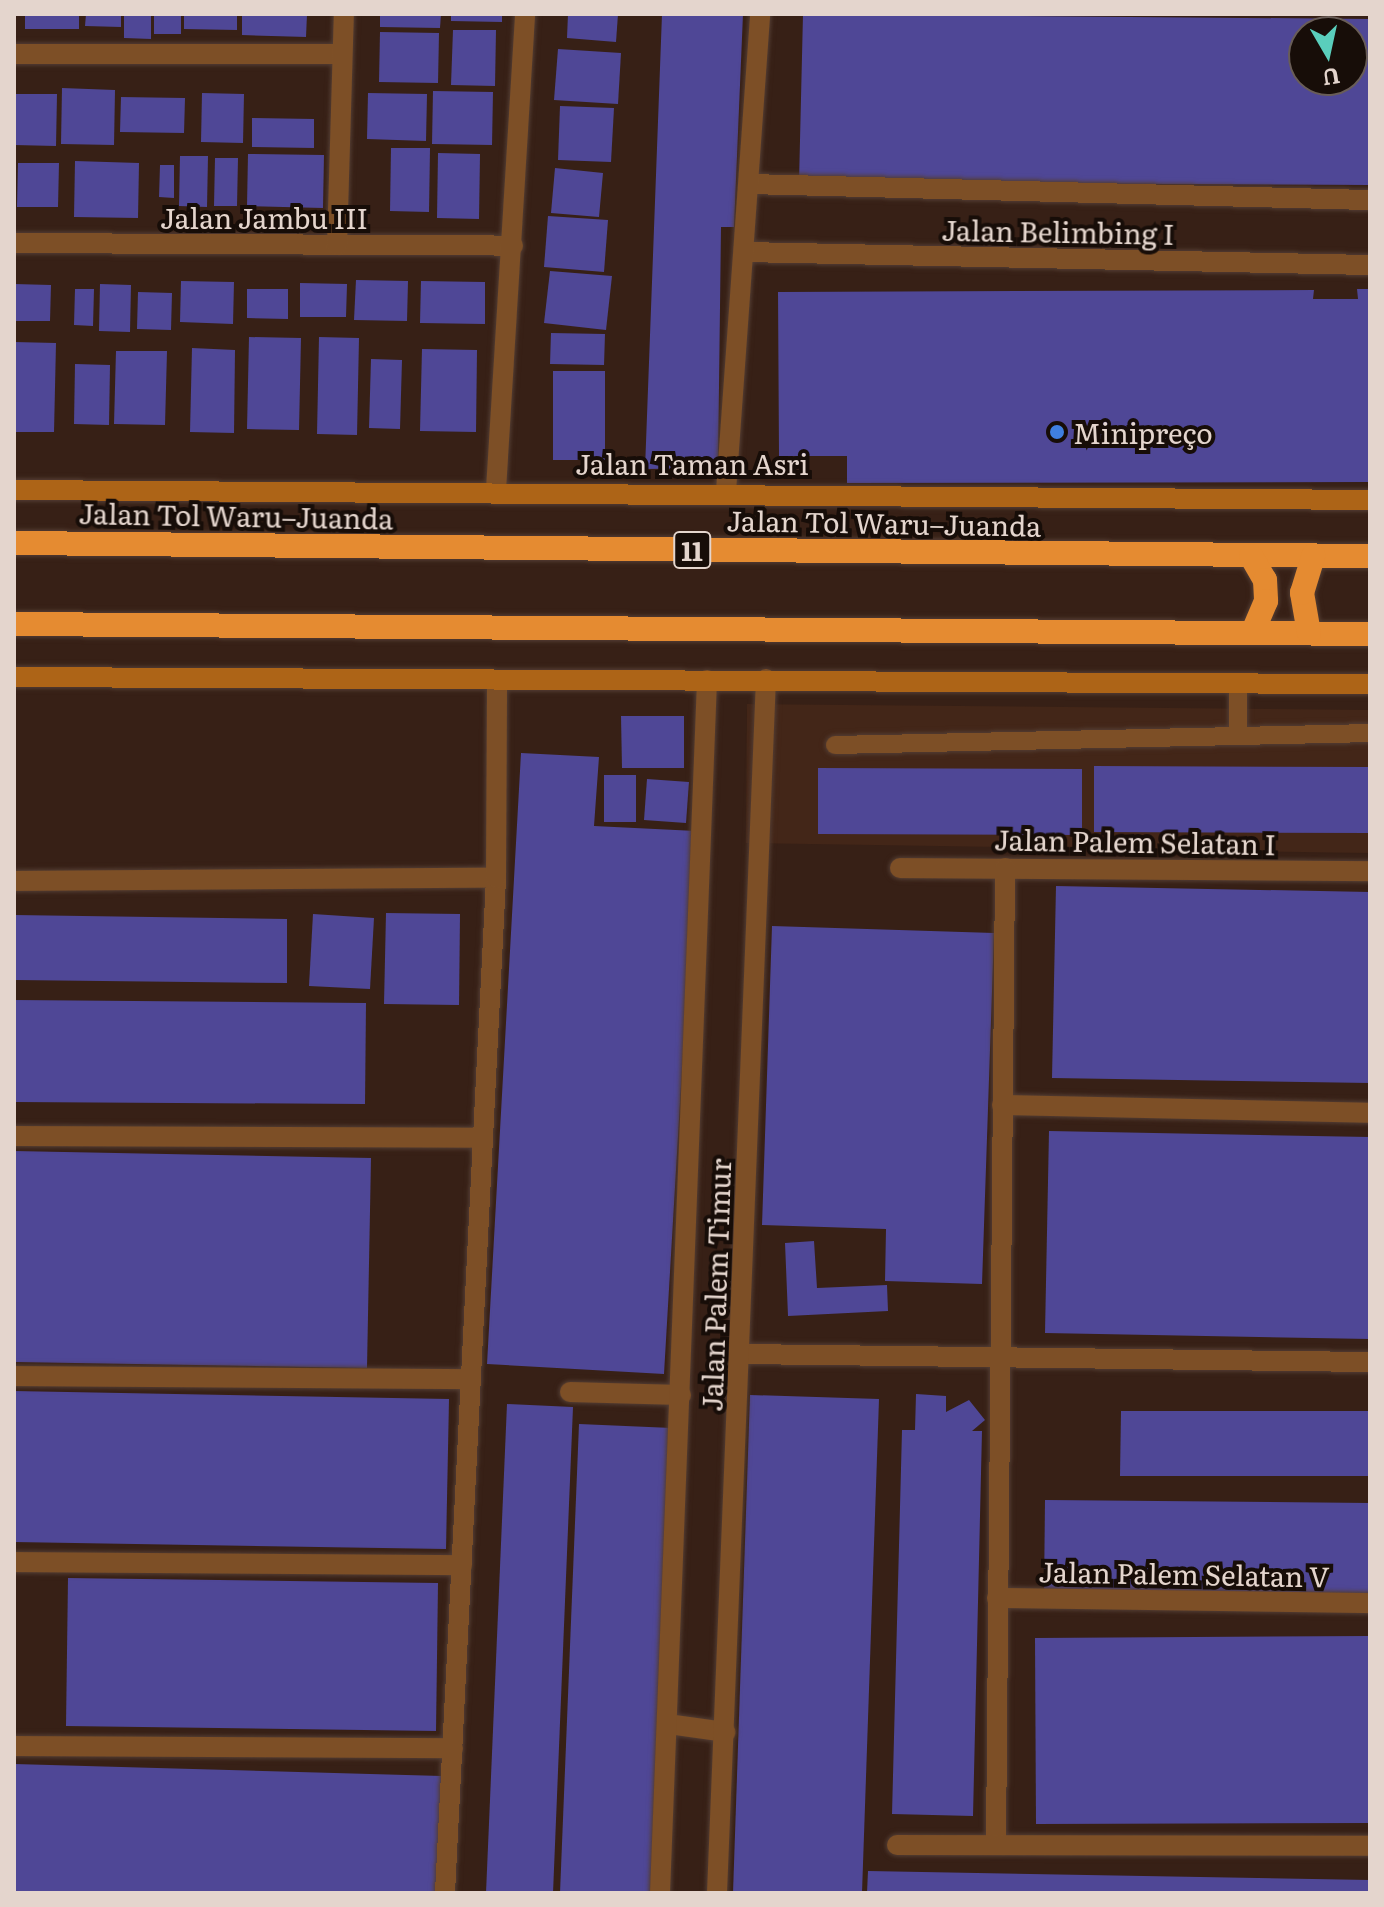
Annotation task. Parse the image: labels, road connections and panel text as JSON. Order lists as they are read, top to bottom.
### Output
{
  "streets": {
    "highway": ["Jalan Tol Waru–Juanda", "11"],
    "main road": ["Jalan Taman Asri"],
    "street": [
      "Jalan Jambu III",
      "Jalan Belimbing I",
      "Jalan Palem Selatan I",
      "Jalan Palem Timur",
      "Jalan Palem Selatan V"
    ]
  },
  "places": ["Minipreço"],
  "north": "bottom"
}
